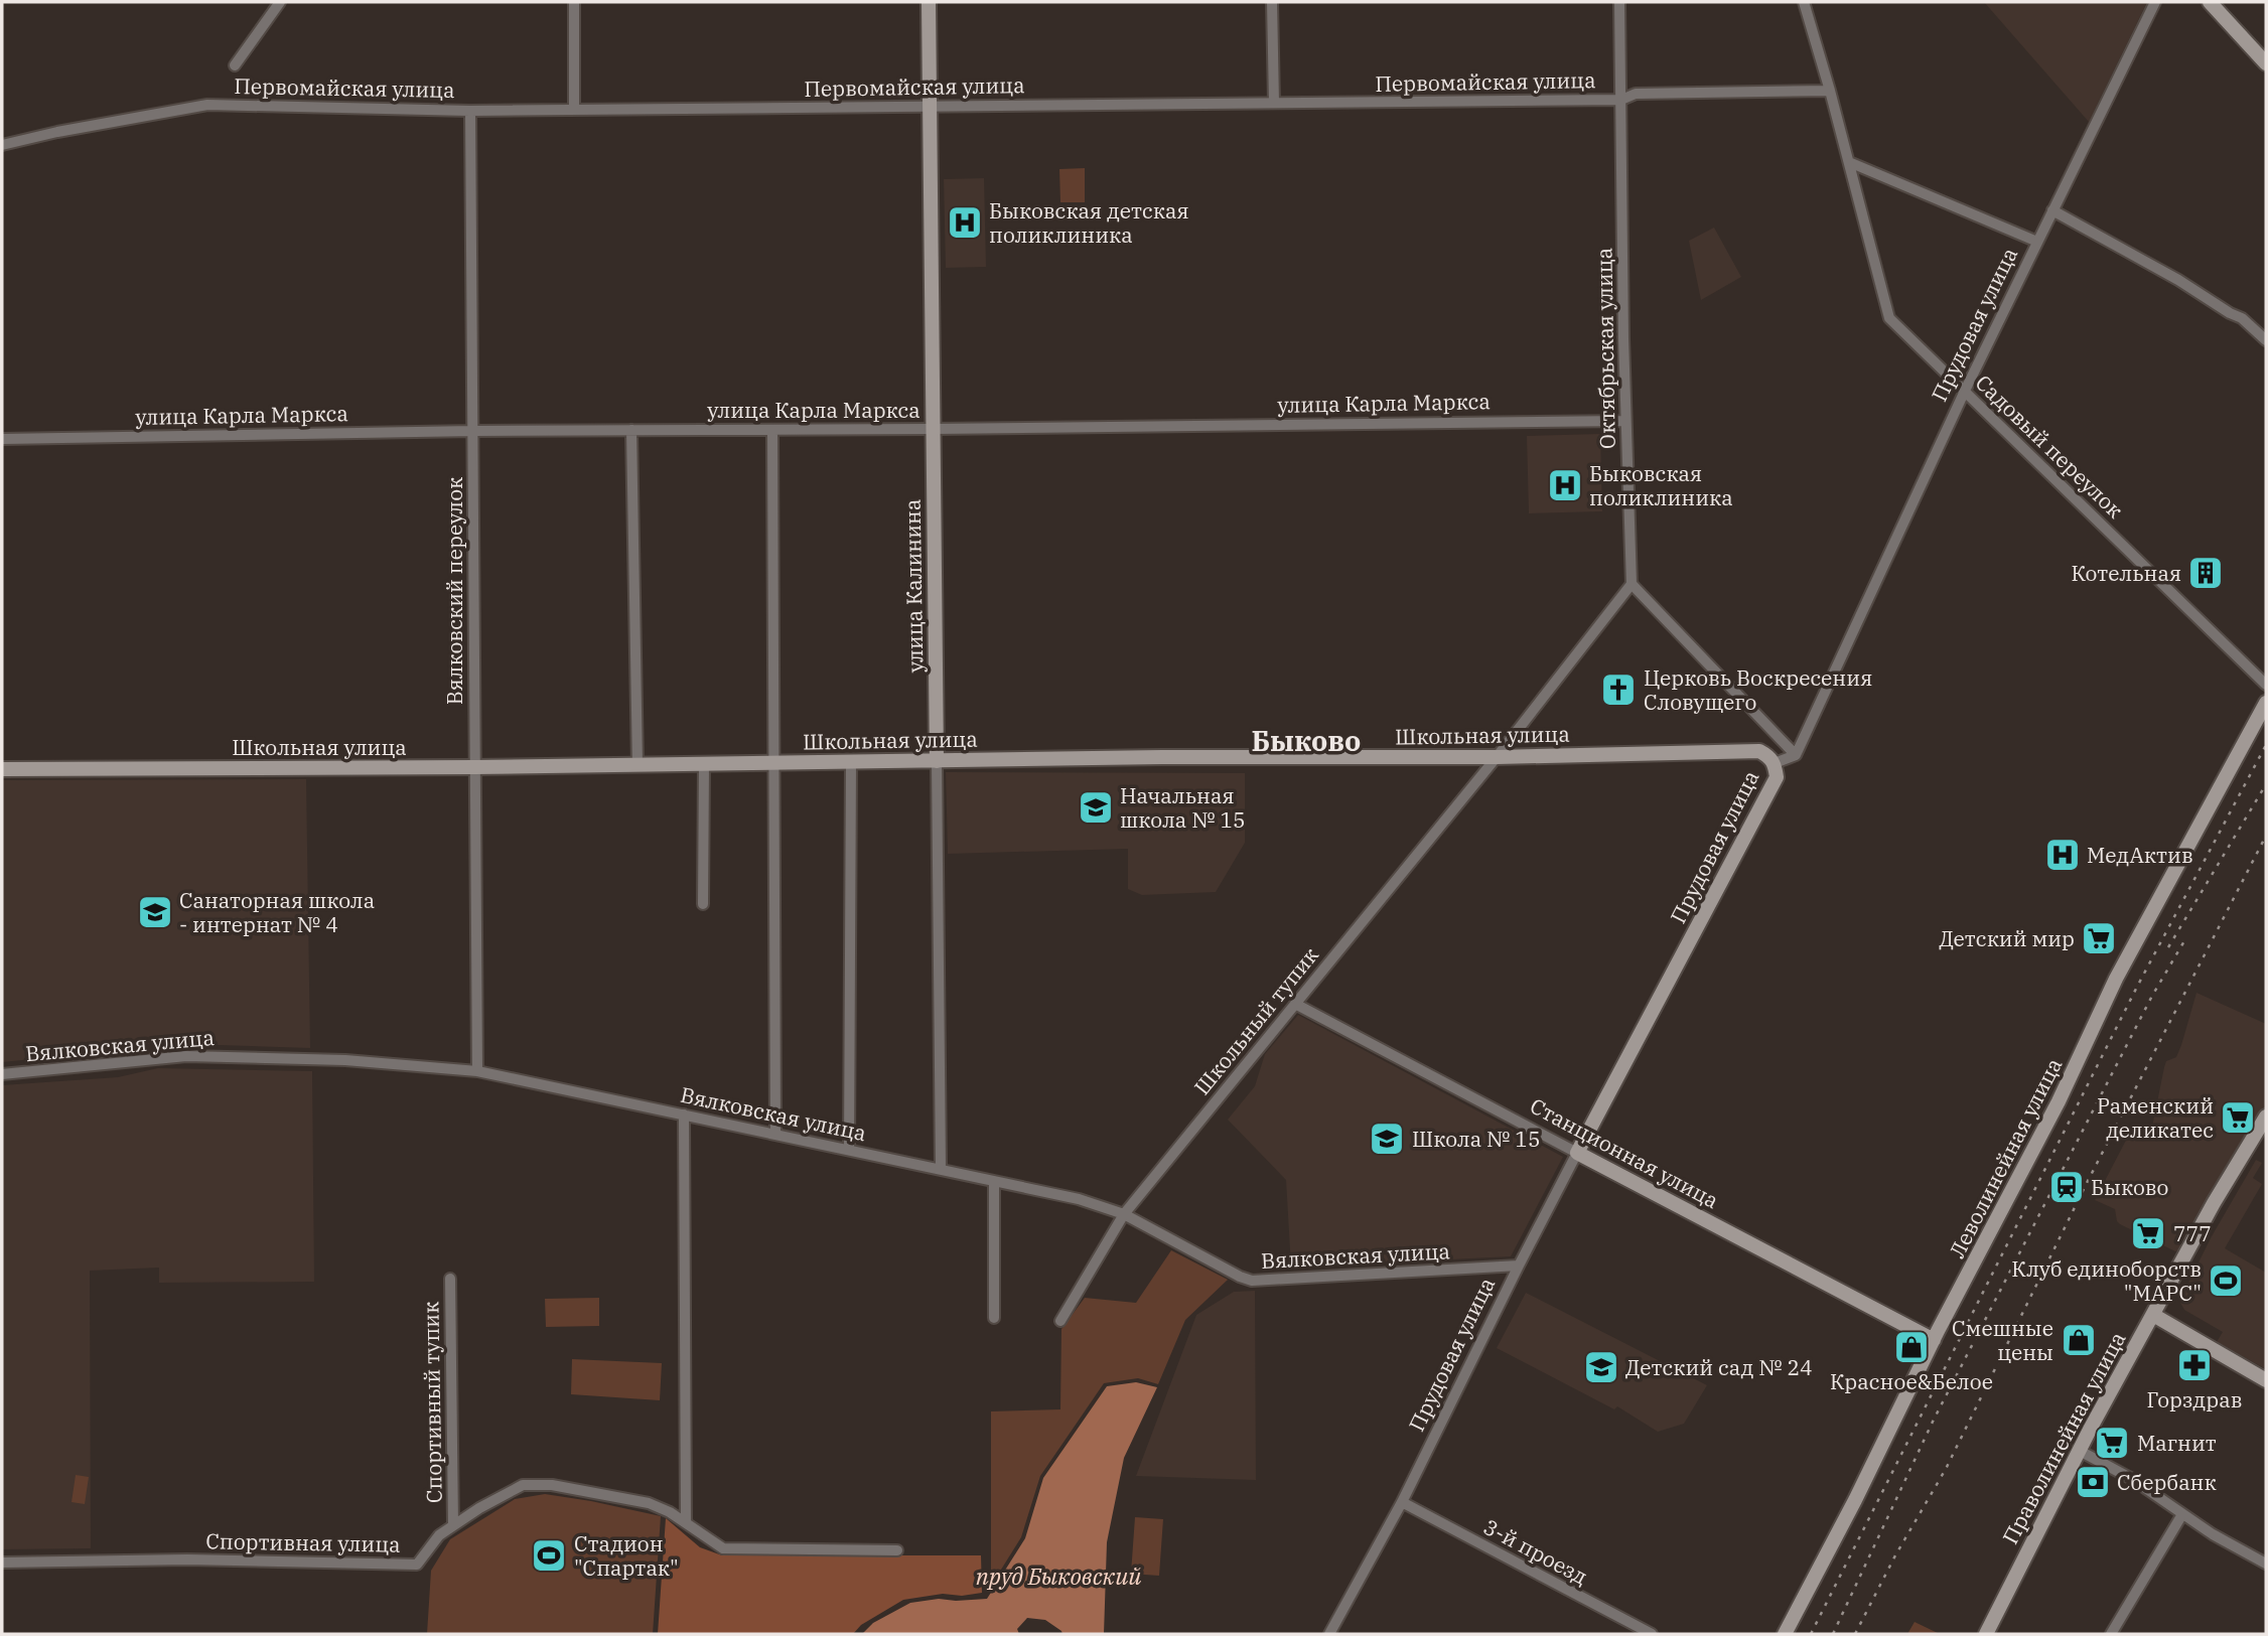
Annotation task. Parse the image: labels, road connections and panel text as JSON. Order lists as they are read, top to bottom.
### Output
{
  "streets": {
    "main road": [
      "Прудовая улица",
      "улица Калинина",
      "Школьная улица",
      "Станционная улица",
      "Леволинейная улица",
      "Праволинейная улица"
    ],
    "street": [
      "Первомайская улица",
      "Октябрьская улица",
      "улица Карла Маркса",
      "Садовый переулок",
      "Вялковский переулок",
      "Школьный тупик",
      "Вялковская улица",
      "Спортивный тупик",
      "Спортивная улица",
      "3-й проезд"
    ]
  },
  "crossings": [
    ["Первомайская улица", "Октябрьская улица"],
    ["Первомайская улица", "Садовый переулок"],
    ["Первомайская улица", "улица Калинина"],
    ["Первомайская улица", "Вялковский переулок"],
    ["Прудовая улица", "Садовый переулок"],
    ["Прудовая улица", "Школьная улица"],
    ["Прудовая улица", "Вялковская улица"],
    ["Прудовая улица", "Станционная улица"],
    ["Прудовая улица", "3-й проезд"],
    ["Октябрьская улица", "улица Карла Маркса"],
    ["Октябрьская улица", "Школьный тупик"],
    ["улица Карла Маркса", "улица Калинина"],
    ["улица Карла Маркса", "Вялковский переулок"],
    ["улица Калинина", "Школьная улица"],
    ["улица Калинина", "Вялковская улица"],
    ["Вялковский переулок", "Школьная улица"],
    ["Вялковский переулок", "Вялковская улица"],
    ["Школьная улица", "Школьный тупик"],
    ["Школьный тупик", "Вялковская улица"],
    ["Школьный тупик", "Станционная улица"],
    ["Станционная улица", "Леволинейная улица"],
    ["Спортивный тупик", "Спортивная улица"]
  ],
  "districts": ["Быково"],
  "water": ["пруд Быковский"],
  "places": {
    "hospital": ["Быковская детская поликлиника", "Быковская поликлиника", "МедАктив"],
    "building": ["Котельная"],
    "church": ["Церковь Воскресения Словущего"],
    "school or university": [
      "Начальная школа № 15",
      "Санаторная школа - интернат № 4",
      "Школа № 15",
      "Детский сад № 24"
    ],
    "supermarket": [
      "Детский мир",
      "Раменский деликатес",
      "777",
      "Магнит"
    ],
    "station": ["Быково"],
    "sports": ["Клуб единоборств \"МАРС\"", "Стадион \"Спартак\""],
    "shop": ["Смешные цены", "Красное&Белое"],
    "pharmacy": ["Горздрав"],
    "bank": ["Сбербанк"]
  }
}
